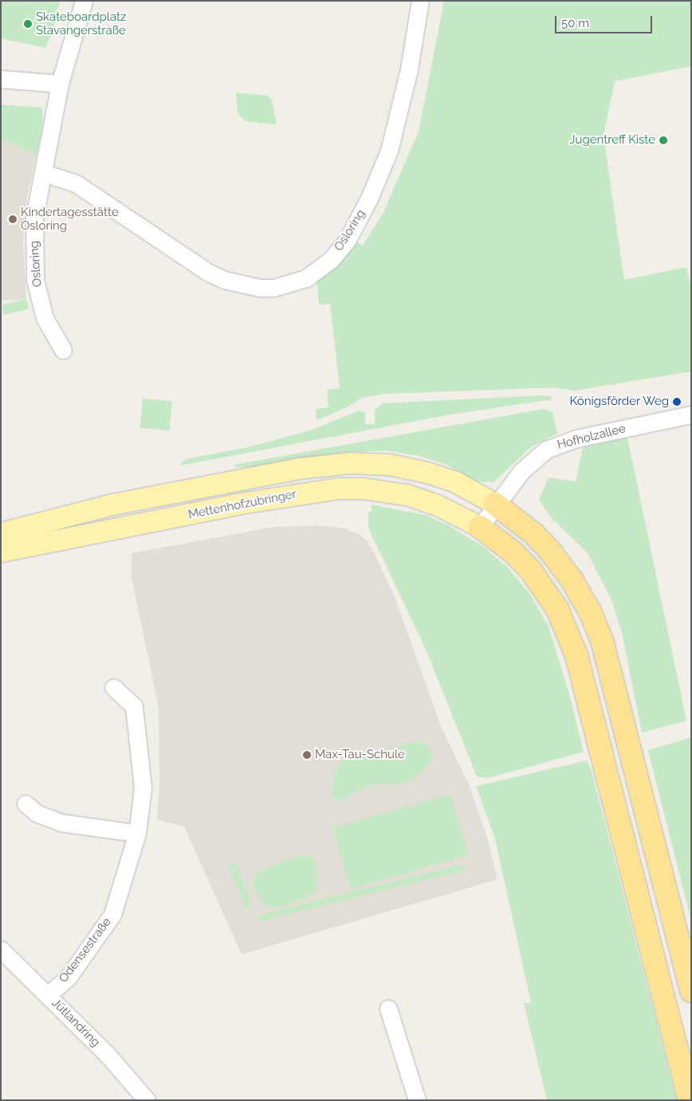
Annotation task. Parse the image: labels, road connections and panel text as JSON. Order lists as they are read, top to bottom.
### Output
{
  "streets": {
    "main road": ["Mettenhofzubringer"],
    "street": [
      "Osloring",
      "Hofholzallee",
      "Odensestraße",
      "Jütlandring"
    ]
  },
  "crossings": [
    ["Hofholzallee", "Mettenhofzubringer"],
    ["Odensestraße", "Jütlandring"]
  ],
  "places": [
    "Skateboardplatz Stavangerstraße",
    "Jugentreff Kiste",
    "Kindertagesstätte Osloring",
    "Königsförder Weg",
    "Max-Tau-Schule"
  ],
  "scale_bar": "50 m"
}
